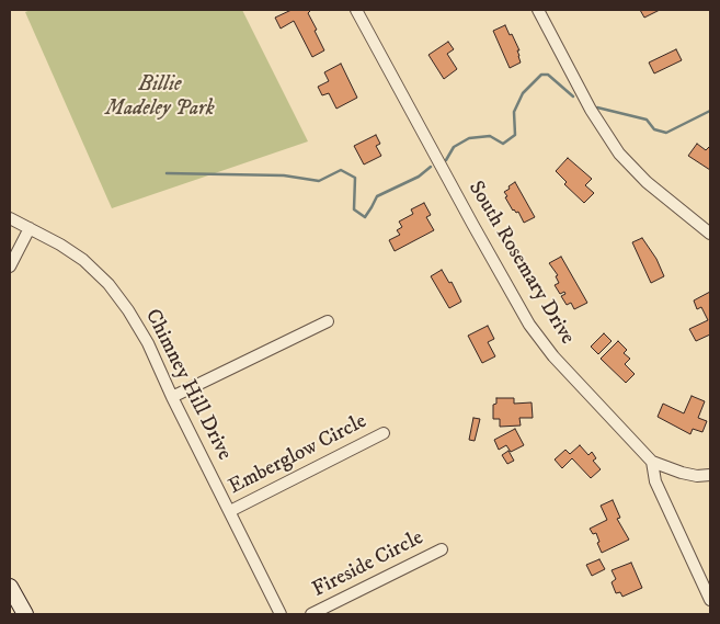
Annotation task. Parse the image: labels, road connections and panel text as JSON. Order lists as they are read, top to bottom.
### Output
{
  "streets": {
    "street": [
      "South Rosemary Drive",
      "Chimney Hill Drive",
      "Emberglow Circle",
      "Fireside Circle"
    ]
  },
  "crossings": [
    ["Chimney Hill Drive", "Emberglow Circle"]
  ],
  "parks": ["Billie Madeley Park"]
}
